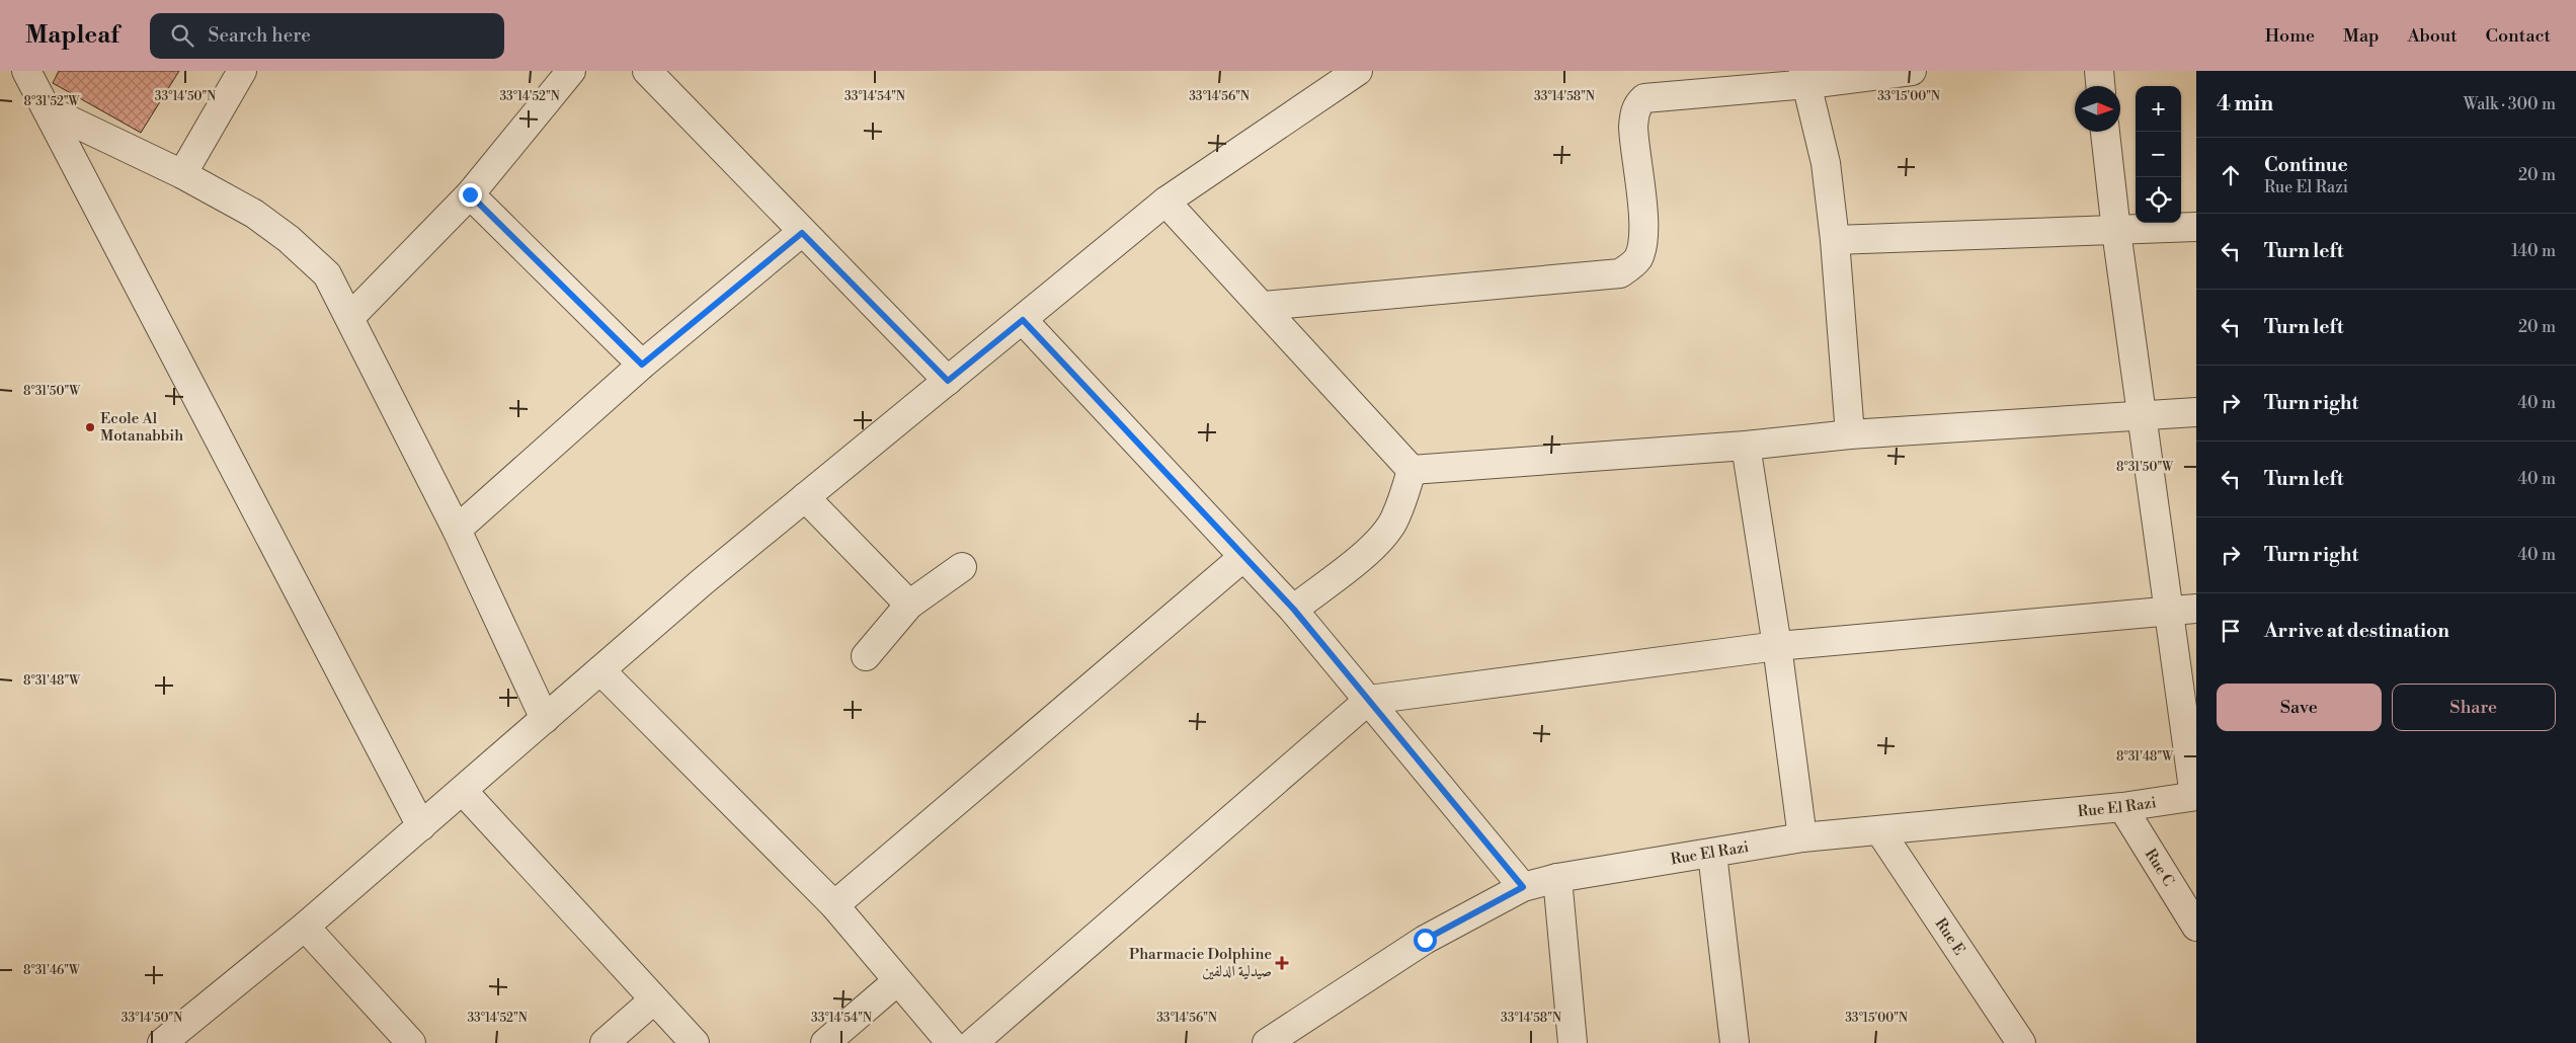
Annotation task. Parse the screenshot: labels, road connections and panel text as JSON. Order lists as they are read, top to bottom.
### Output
{
  "streets": {
    "street": ["Rue El Razi", "Rue C", "Rue E"]
  },
  "crossings": [
    ["Rue El Razi", "Rue C"],
    ["Rue El Razi", "Rue E"]
  ],
  "places": {
    "other": ["Ecole Al Motanabbih"],
    "health": ["Pharmacie Dolphine صيدلية الدلفين"]
  },
  "north": "right",
  "page": {
    "header": "Mapleaf",
    "search": "Search here",
    "nav": [
      "Home",
      "Map",
      "About",
      "Contact"
    ],
    "heading": ["4 min", "Walk · 300 m"],
    "map_buttons": ["+", "−"],
    "list": [
      ["Continue", "Rue El Razi", "20 m"],
      ["Turn left", "140 m"],
      ["Turn left", "20 m"],
      ["Turn right", "40 m"],
      ["Turn left", "40 m"],
      ["Turn right", "40 m"],
      "Arrive at destination"
    ],
    "buttons": ["Save", "Share"]
  },
  "coordinates": [
    "33°14'50\"N",
    "33°14'52\"N",
    "33°14'54\"N",
    "33°14'56\"N",
    "33°14'58\"N",
    "33°15'00\"N",
    "8°31'52\"W",
    "8°31'50\"W",
    "8°31'48\"W",
    "8°31'46\"W"
  ]
}
